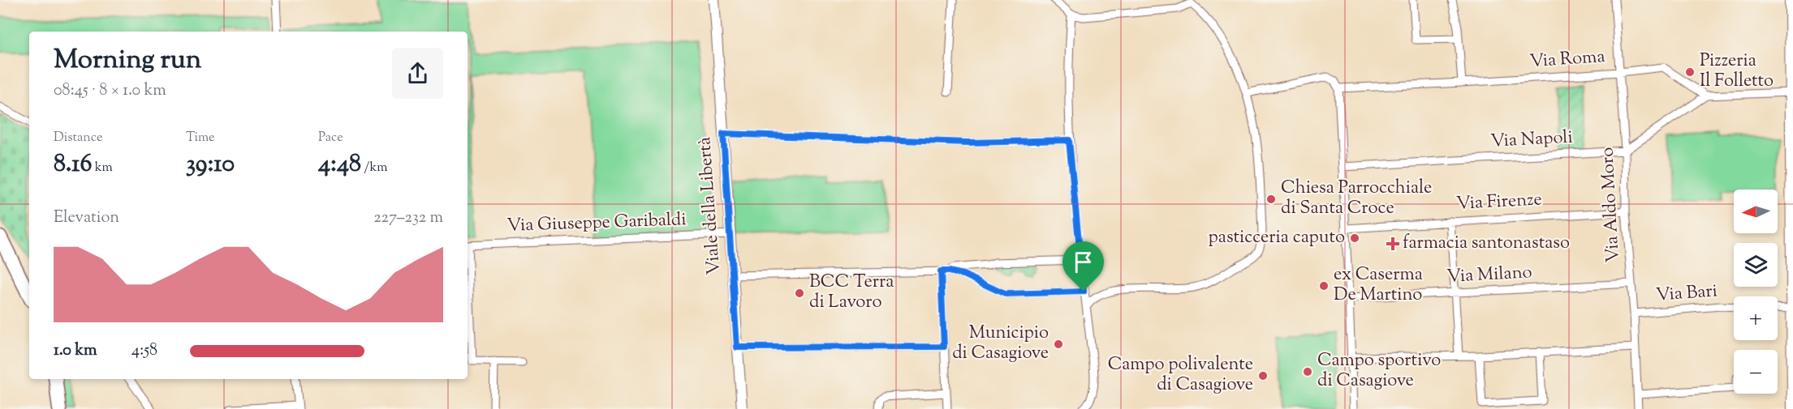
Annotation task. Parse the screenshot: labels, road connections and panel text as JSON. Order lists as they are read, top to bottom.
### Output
{
  "streets": {
    "street": [
      "Via Roma",
      "Via Napoli",
      "Via Firenze",
      "Via Aldo Moro",
      "Viale della Libertà",
      "Via Giuseppe Garibaldi",
      "Via Milano",
      "Via Bari"
    ]
  },
  "crossings": [
    ["Via Roma", "Via Aldo Moro"],
    ["Via Napoli", "Via Aldo Moro"],
    ["Via Firenze", "Via Aldo Moro"],
    ["Via Aldo Moro", "Via Milano"],
    ["Via Aldo Moro", "Via Bari"],
    ["Viale della Libertà", "Via Giuseppe Garibaldi"]
  ],
  "places": {
    "other": [
      "Pizzeria Il Folletto",
      "Chiesa Parrocchiale di Santa Croce",
      "pasticceria caputo",
      "ex Caserma De Martino",
      "BCC Terra di Lavoro",
      "Municipio di Casagiove",
      "Campo sportivo di Casagiove",
      "Campo polivalente di Casagiove"
    ],
    "health": ["farmacia santonastaso"]
  },
  "north": "left",
  "page": {
    "heading": ["Morning run", "08:45 · 8 × 1.0 km"],
    "stats": [
      ["Distance", "8.16 km"],
      ["Time", "39:10"],
      ["Pace", "4:48 /km"]
    ],
    "map_buttons": ["+", "−"],
    "chart": ["Elevation", "227–232 m"],
    "list": [
      {
        "name": "1.0 km",
        "note": "4:58"
      }
    ]
  }
}
